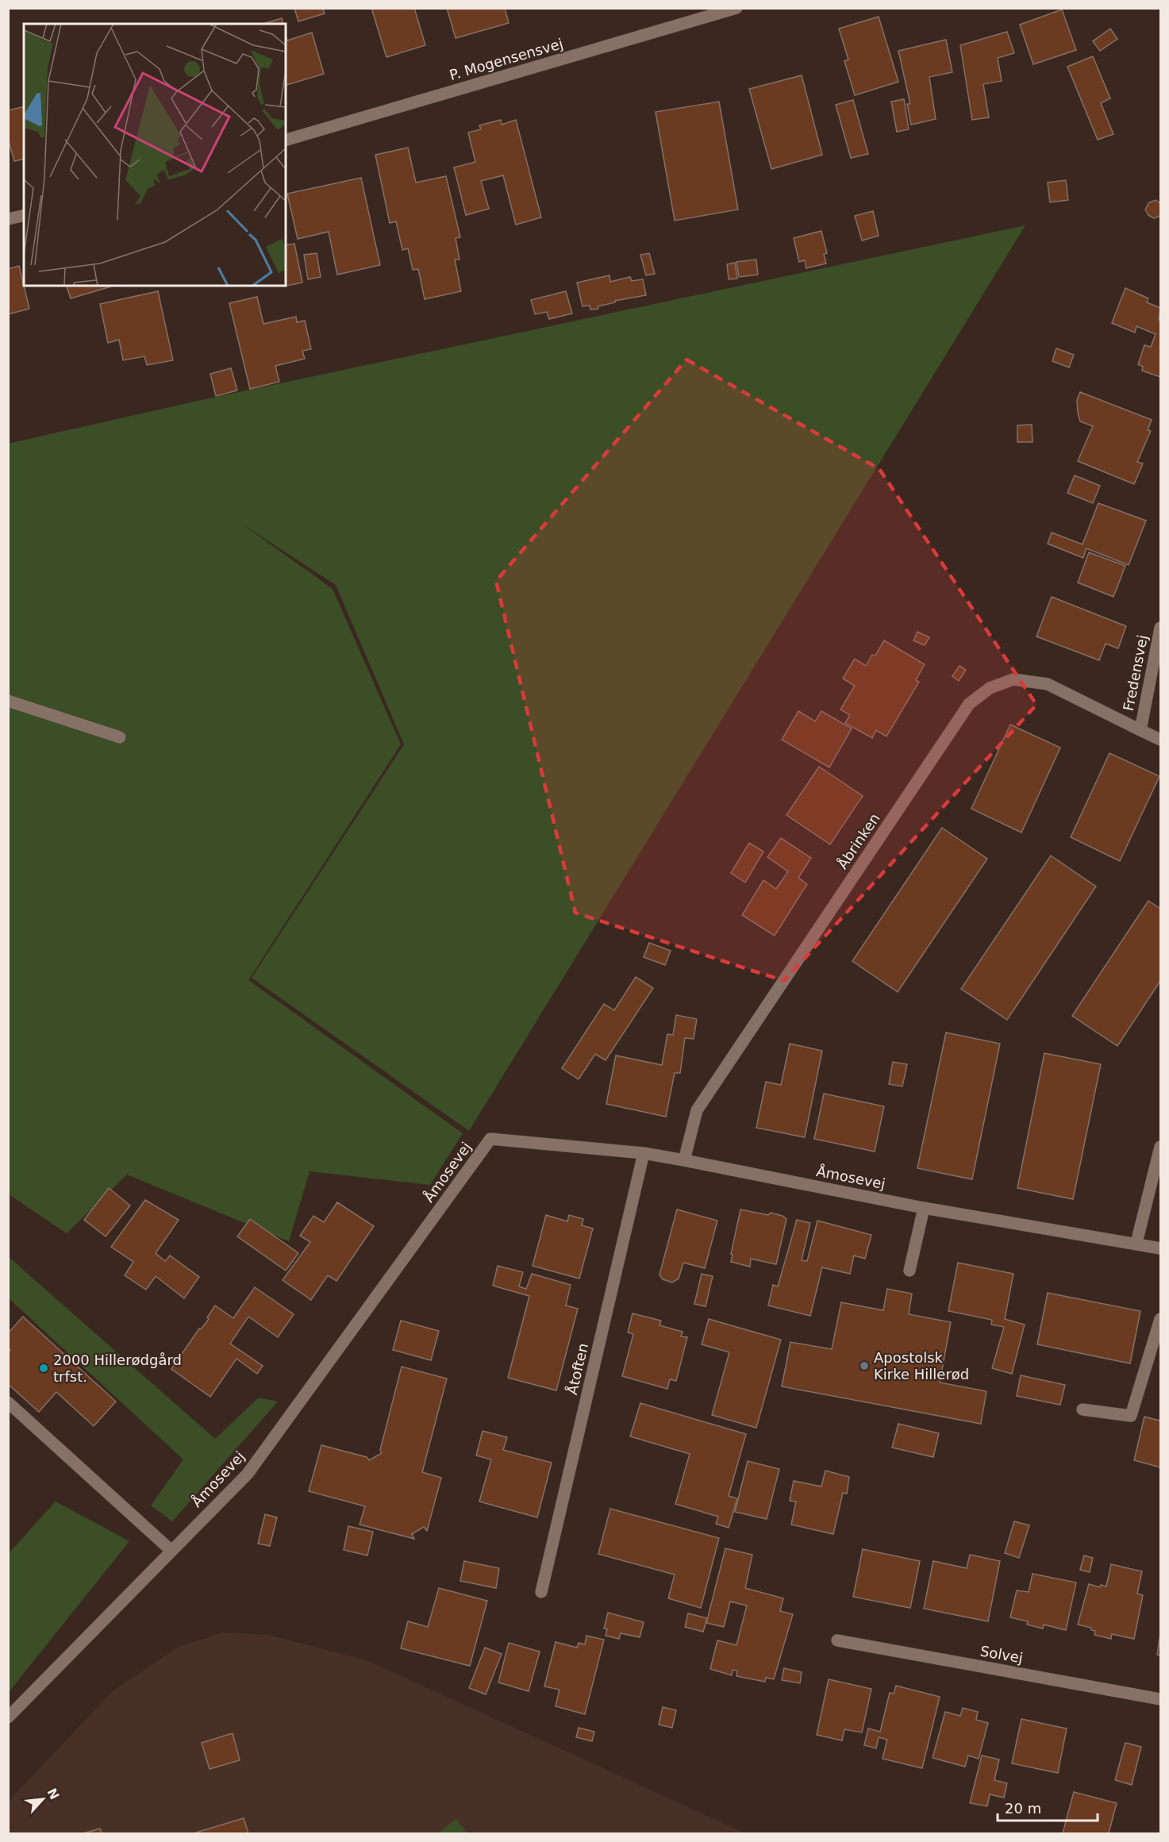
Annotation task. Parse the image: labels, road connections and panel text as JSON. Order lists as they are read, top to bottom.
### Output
{
  "streets": {
    "street": [
      "P. Mogensensvej",
      "Fredensvej",
      "Åbrinken",
      "Åmosevej",
      "Åtoften",
      "Solvej"
    ]
  },
  "crossings": [
    ["Fredensvej", "Åbrinken"],
    ["Åbrinken", "Åmosevej"],
    ["Åmosevej", "Åtoften"]
  ],
  "places": ["Apostolsk Kirke Hillerød", "2000 Hillerødgård trfst."],
  "scale_bar": "20 m",
  "north": "top right"
}
